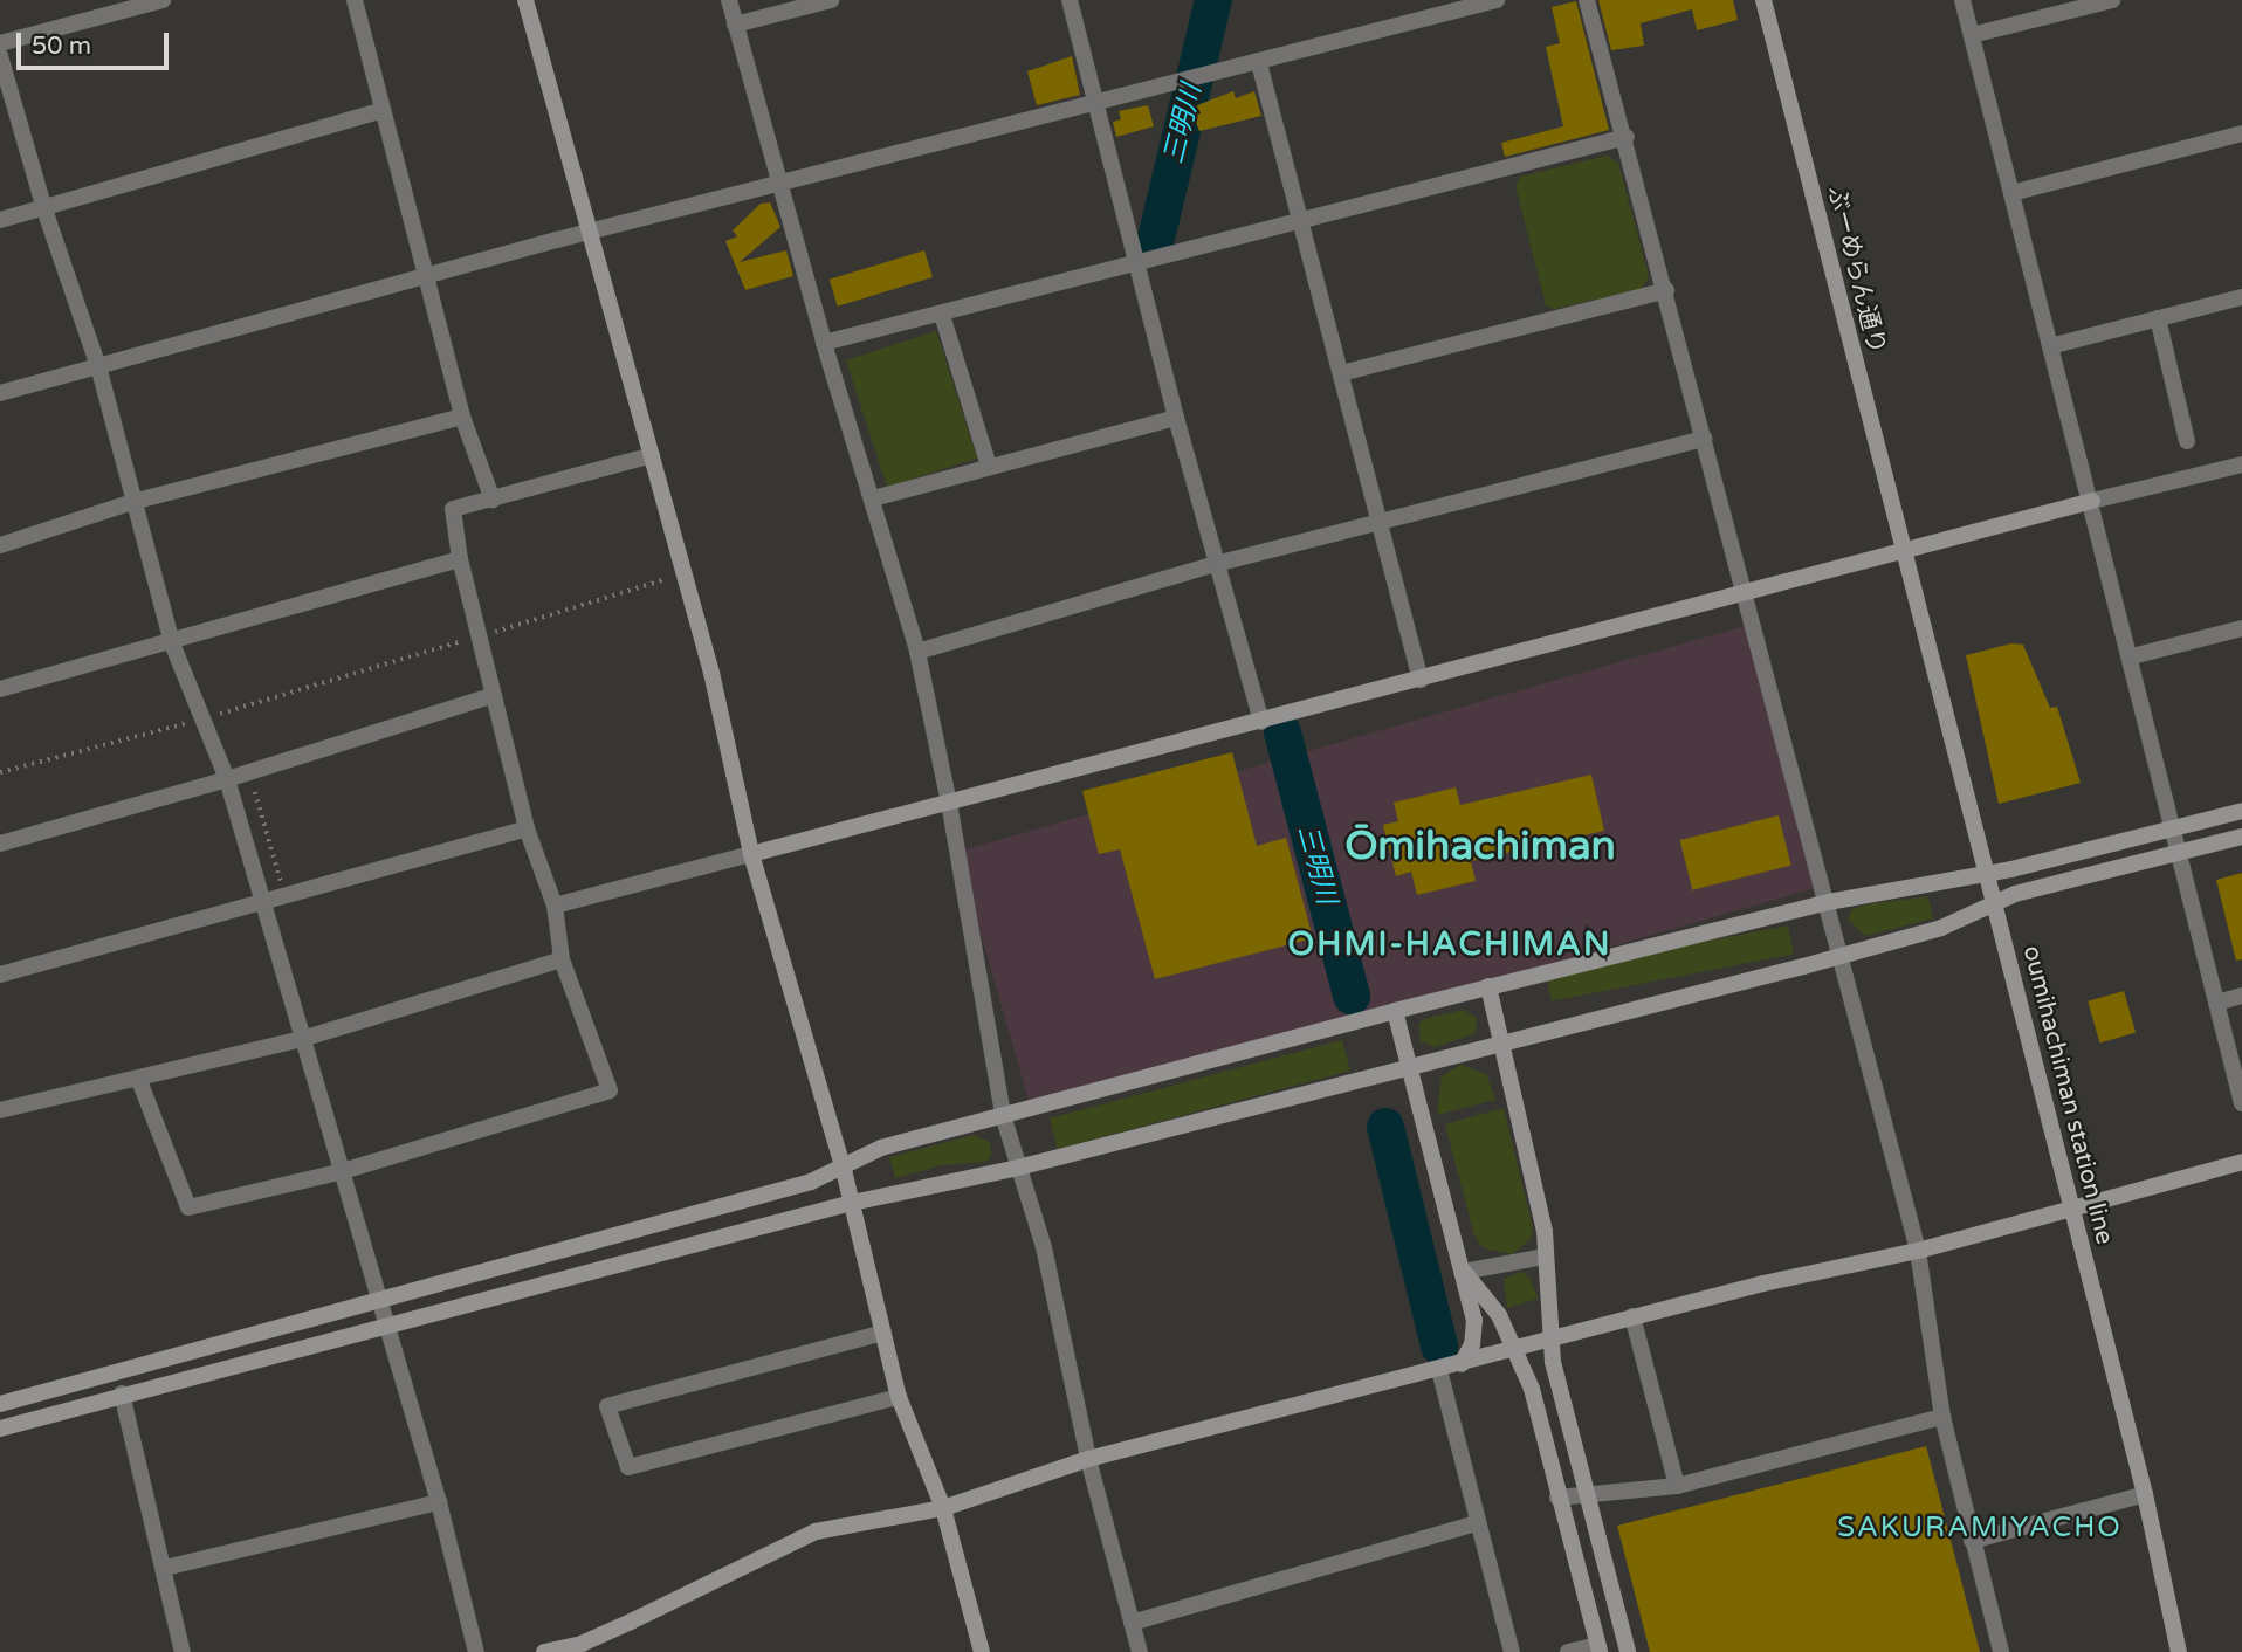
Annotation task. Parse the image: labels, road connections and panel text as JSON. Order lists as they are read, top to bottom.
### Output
{
  "streets": {
    "street": ["ぶーめらん通り", "oumihachiman station line"]
  },
  "crossings": [
    ["ぶーめらん通り", "oumihachiman station line"]
  ],
  "districts": ["Ōmihachiman", "OHMI-HACHIMAN", "SAKURAMIYACHO"],
  "water": ["三明川"],
  "scale_bar": "50 m"
}
